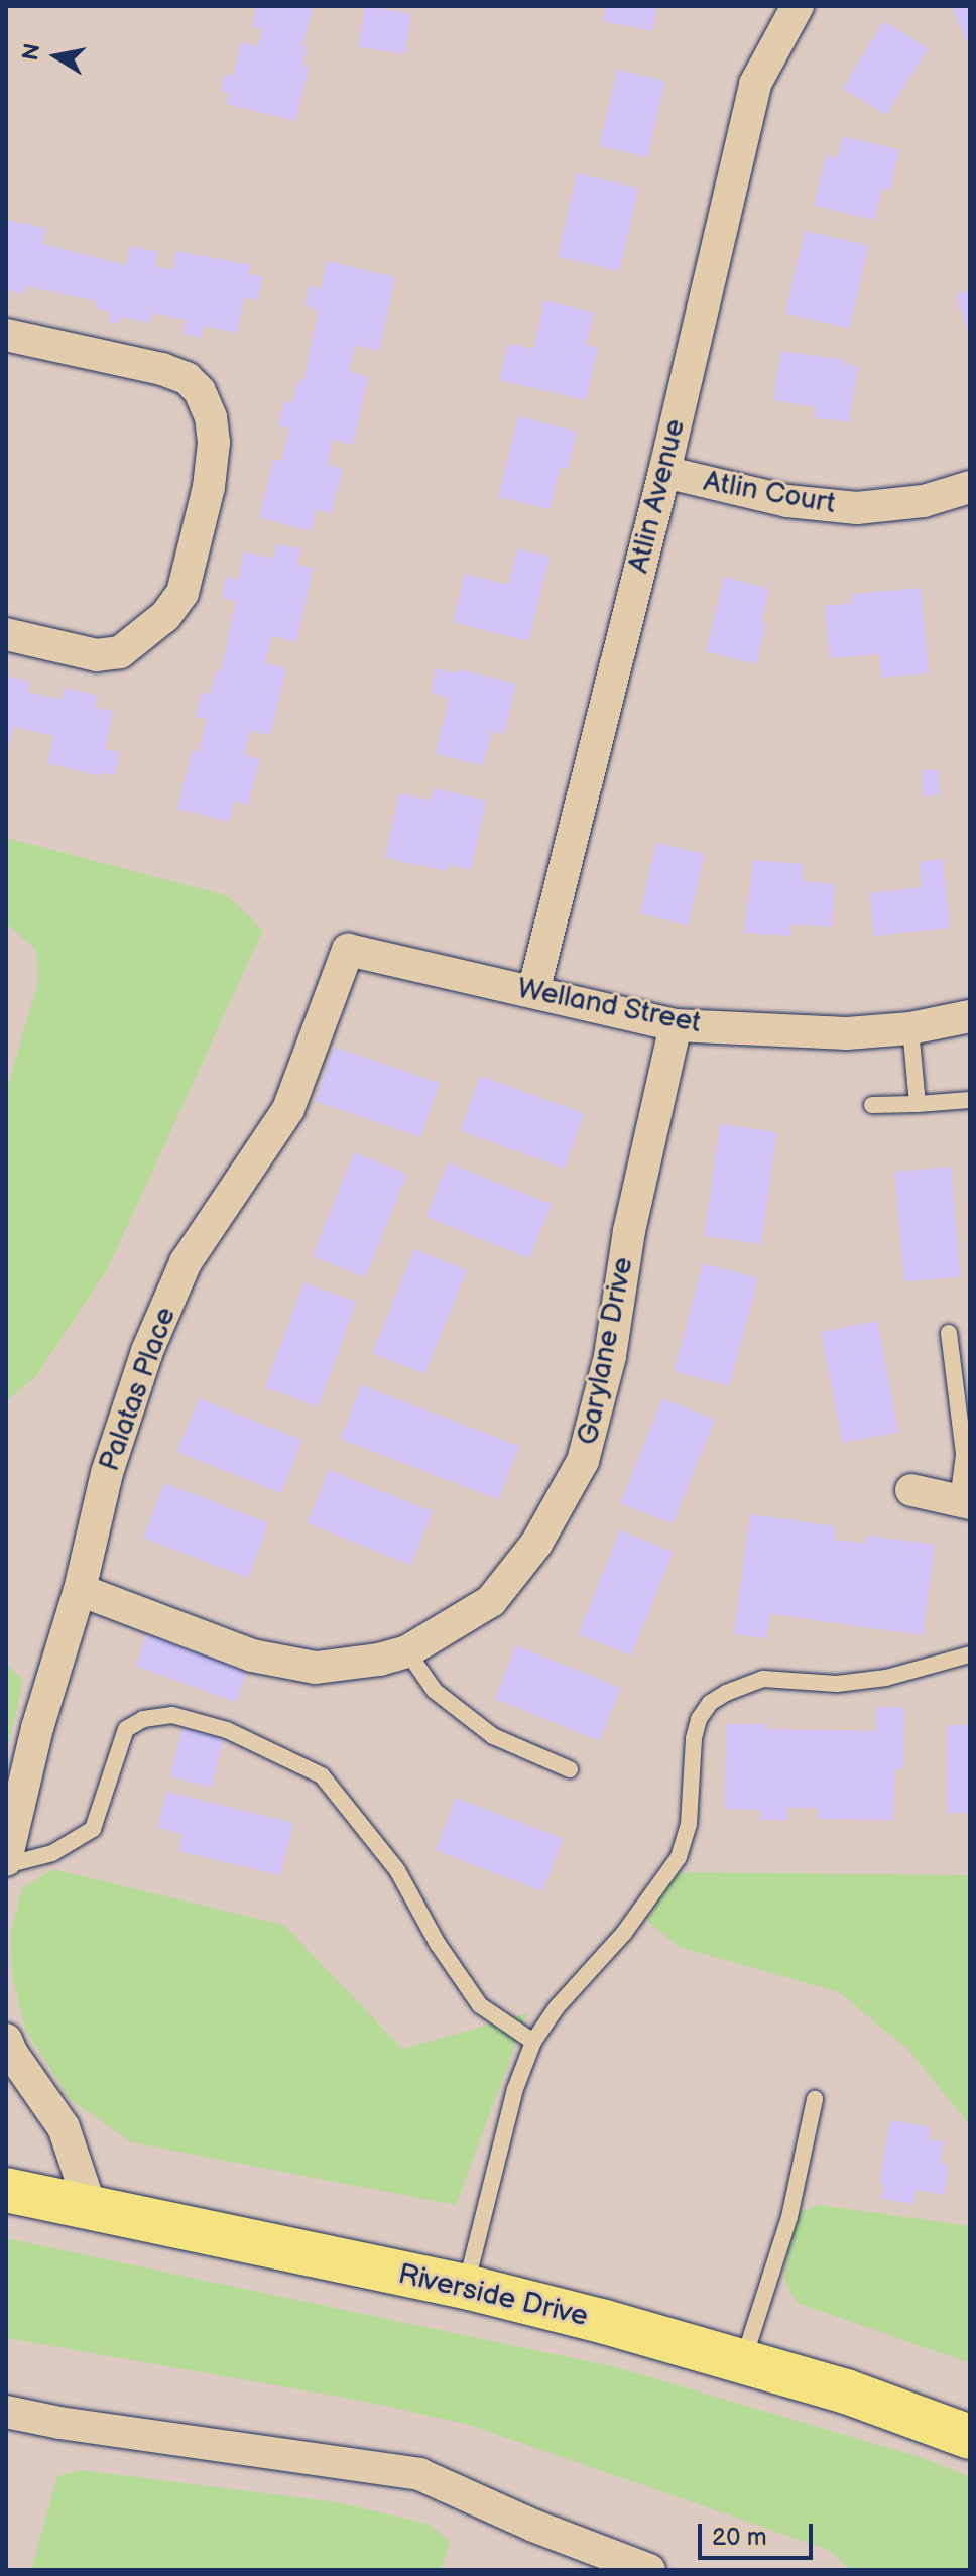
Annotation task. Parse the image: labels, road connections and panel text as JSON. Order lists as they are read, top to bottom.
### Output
{
  "streets": {
    "main road": ["Riverside Drive"],
    "street": [
      "Atlin Court",
      "Atlin Avenue",
      "Welland Street",
      "Garylane Drive",
      "Palatas Place"
    ]
  },
  "crossings": [
    ["Atlin Court", "Atlin Avenue"],
    ["Atlin Avenue", "Welland Street"],
    ["Welland Street", "Garylane Drive"],
    ["Welland Street", "Palatas Place"],
    ["Garylane Drive", "Palatas Place"]
  ],
  "scale_bar": "20 m",
  "north": "left"
}
